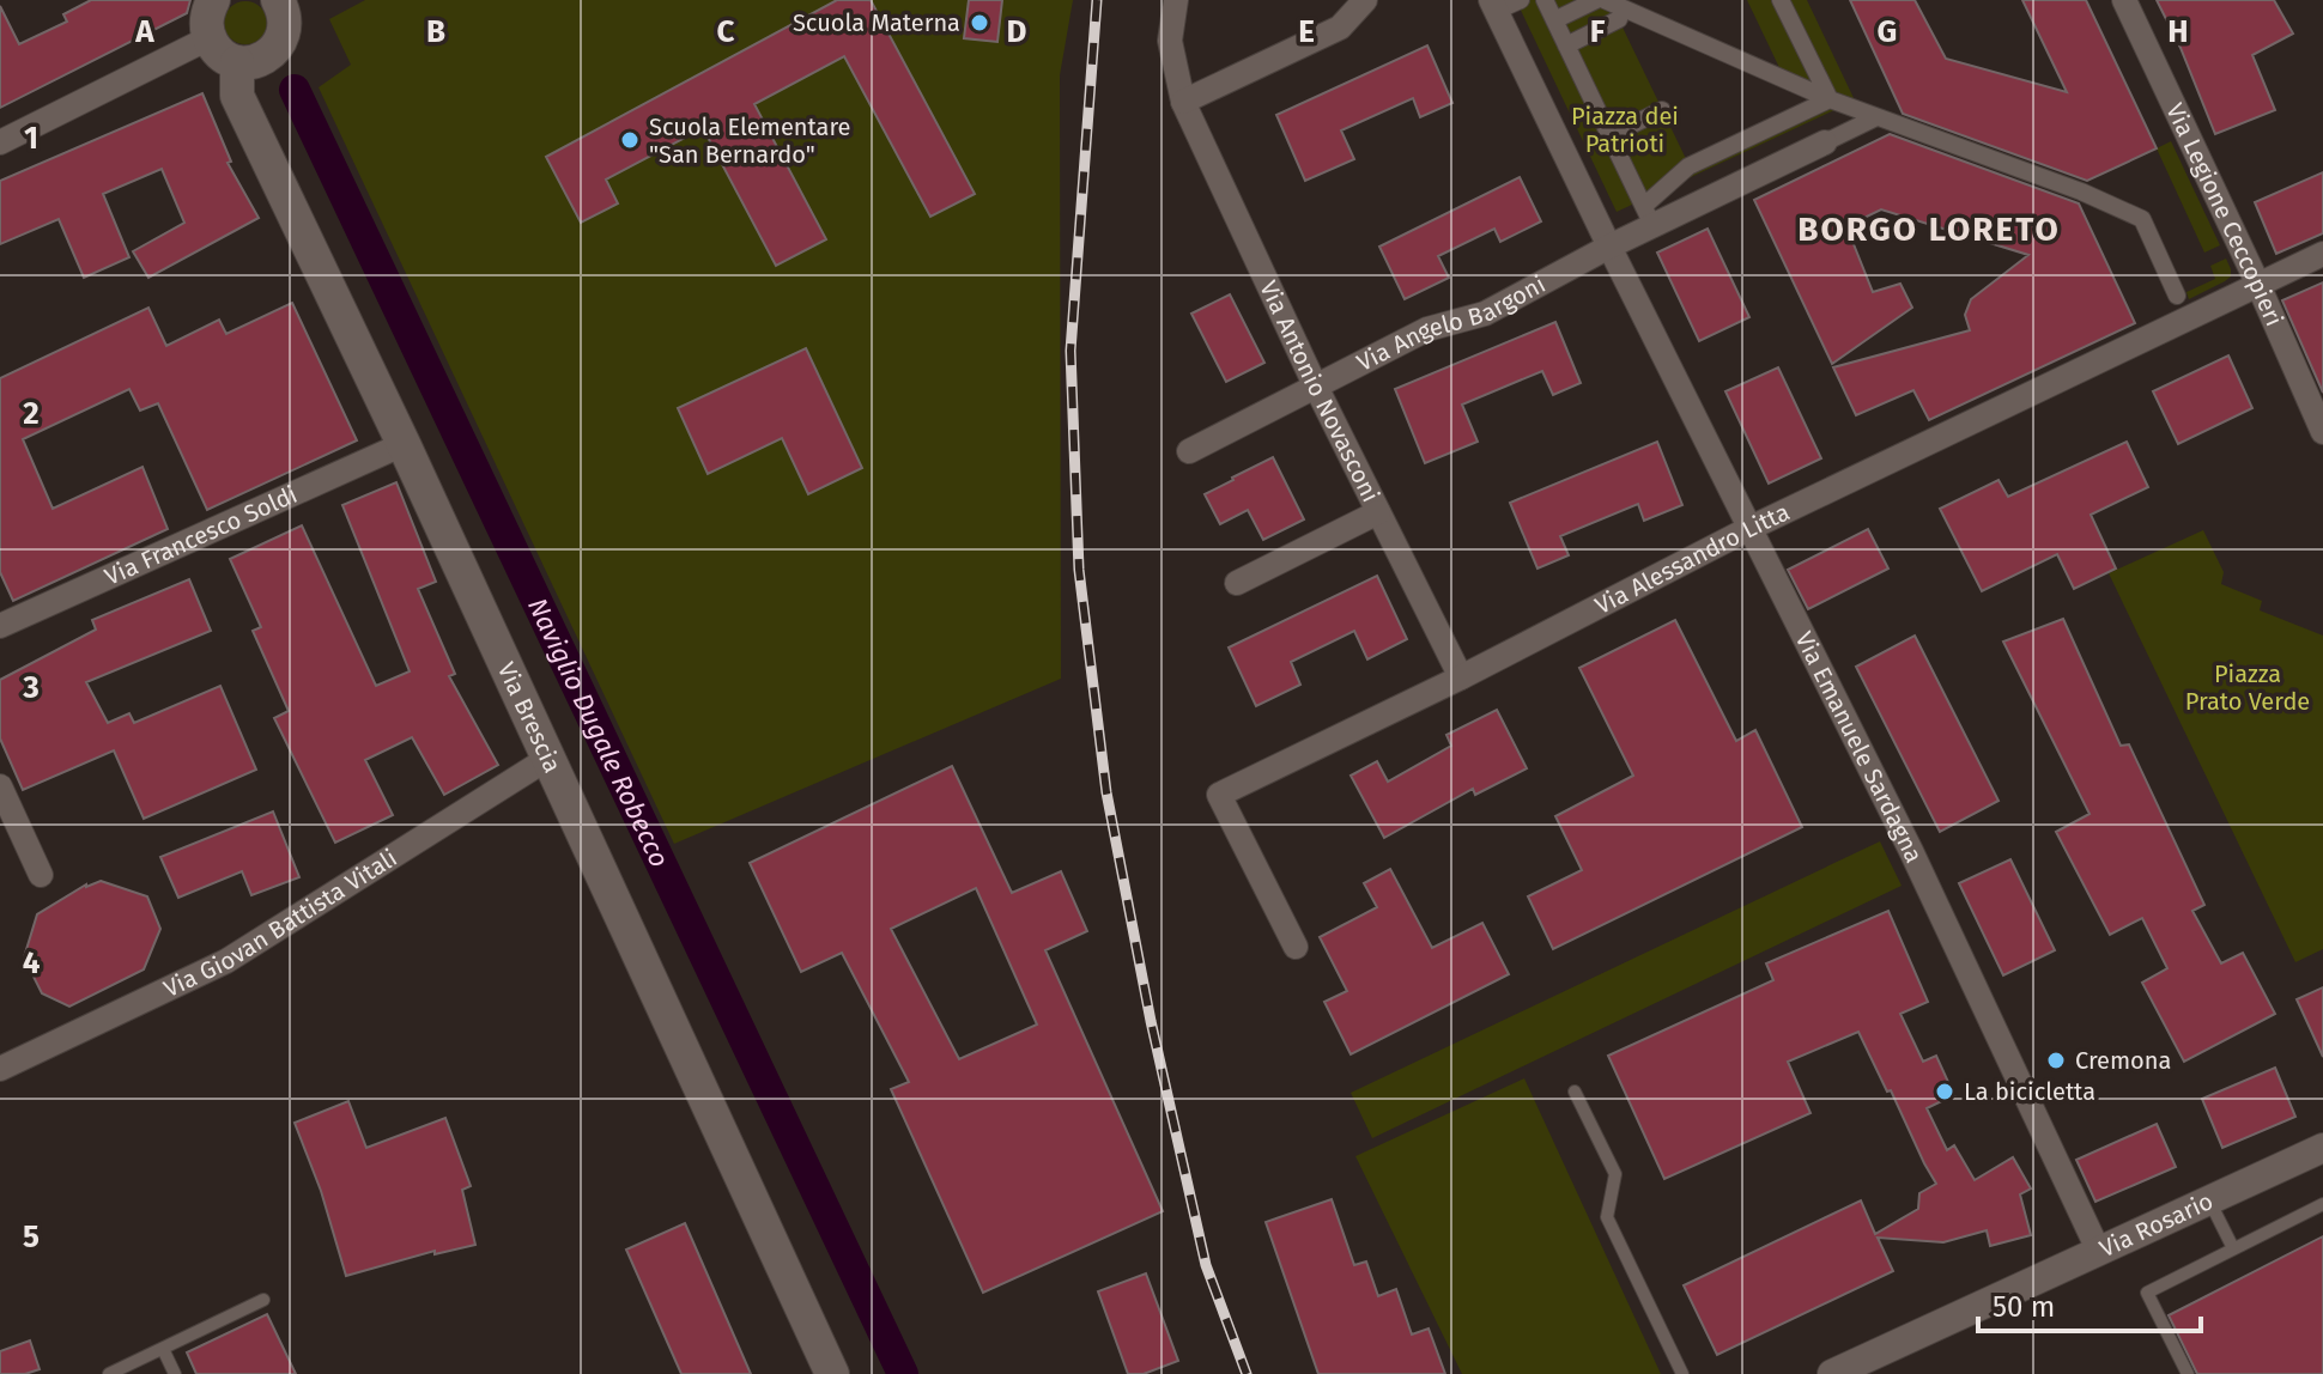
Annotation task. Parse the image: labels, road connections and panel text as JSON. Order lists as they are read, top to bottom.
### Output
{
  "streets": {
    "main road": ["Via Brescia"],
    "street": [
      "Via Legione Ceccopieri",
      "Via Angelo Bargoni",
      "Via Antonio Novasconi",
      "Via Francesco Soldi",
      "Via Alessandro Litta",
      "Via Emanuele Sardagna",
      "Via Giovan Battista Vitali",
      "Via Rosario"
    ]
  },
  "crossings": [
    ["Via Legione Ceccopieri", "Via Alessandro Litta"],
    ["Via Angelo Bargoni", "Via Antonio Novasconi"],
    ["Via Angelo Bargoni", "Via Emanuele Sardagna"],
    ["Via Antonio Novasconi", "Via Alessandro Litta"],
    ["Via Francesco Soldi", "Via Brescia"],
    ["Via Alessandro Litta", "Via Emanuele Sardagna"],
    ["Via Brescia", "Via Giovan Battista Vitali"],
    ["Via Emanuele Sardagna", "Via Rosario"]
  ],
  "districts": ["BORGO LORETO"],
  "water": ["Naviglio Dugale Robecco"],
  "parks": ["Piazza dei Patrioti", "Piazza Prato Verde"],
  "places": [
    "Scuola Materna",
    "Scuola Elementare \"San Bernardo\"",
    "Cremona",
    "La bicicletta"
  ],
  "scale_bar": "50 m",
  "grid": {
    "columns": [
      "A",
      "B",
      "C",
      "D",
      "E",
      "F",
      "G",
      "H"
    ],
    "rows": [
      "1",
      "2",
      "3",
      "4",
      "5"
    ]
  }
}
